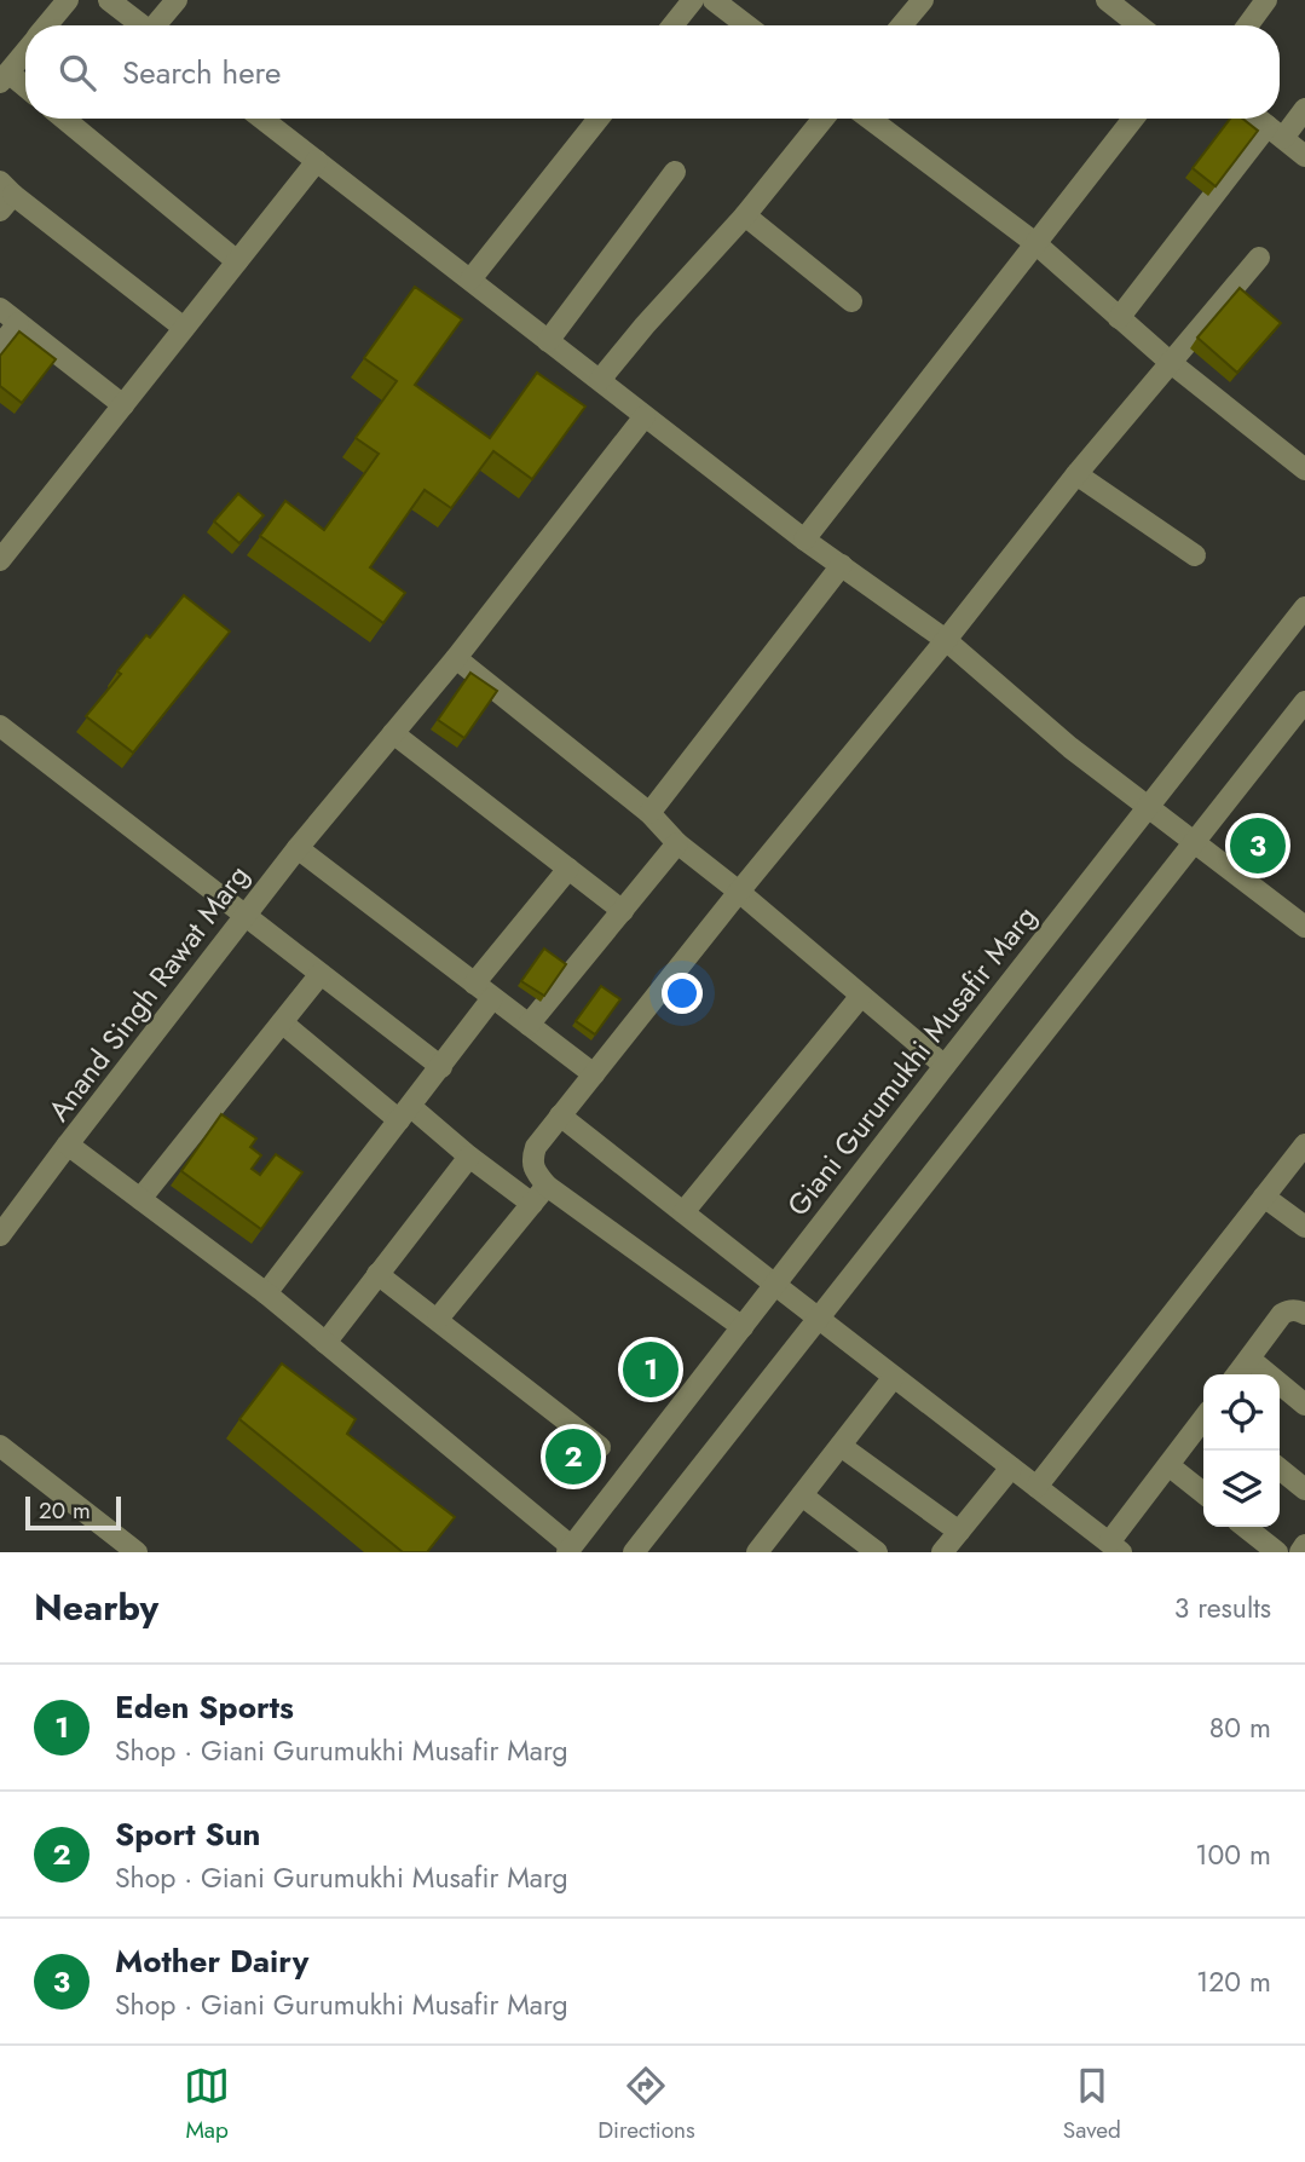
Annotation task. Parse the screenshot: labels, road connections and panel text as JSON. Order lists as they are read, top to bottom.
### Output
{
  "streets": {
    "street": ["Anand Singh Rawat Marg", "Giani Gurumukhi Musafir Marg"]
  },
  "crossings": [
    ["Anand Singh Rawat Marg", "Giani Gurumukhi Musafir Marg"]
  ],
  "scale_bar": "20 m",
  "page": {
    "search": "Search here",
    "pins": ["3", "1", "2"],
    "scale": "20 m",
    "heading": ["Nearby", "3 results"],
    "list": [
      {
        "mark": "1",
        "name": "Eden Sports",
        "note": "Shop · Giani Gurumukhi Musafir Marg",
        "value": "80 m"
      },
      {
        "mark": "2",
        "name": "Sport Sun",
        "note": "Shop · Giani Gurumukhi Musafir Marg",
        "value": "100 m"
      },
      {
        "mark": "3",
        "name": "Mother Dairy",
        "note": "Shop · Giani Gurumukhi Musafir Marg",
        "value": "120 m"
      }
    ],
    "nav": ["Map", "Directions", "Saved"]
  }
}
